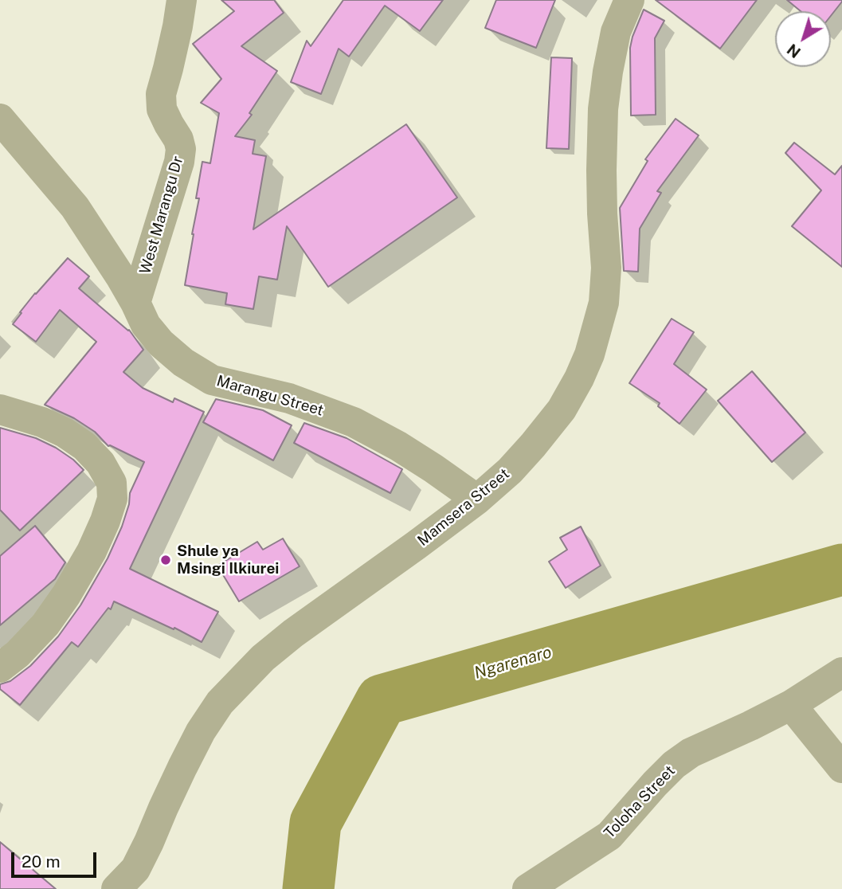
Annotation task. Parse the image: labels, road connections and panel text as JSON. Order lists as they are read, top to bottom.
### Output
{
  "streets": {
    "street": [
      "West Marangu Dr",
      "Marangu Street",
      "Mamsera Street",
      "Toloha Street"
    ]
  },
  "crossings": [
    ["West Marangu Dr", "Marangu Street"],
    ["Marangu Street", "Mamsera Street"]
  ],
  "water": ["Ngarenaro"],
  "places": ["Shule ya Msingi Ilkiurei"],
  "scale_bar": "20 m",
  "north": "bottom left"
}
